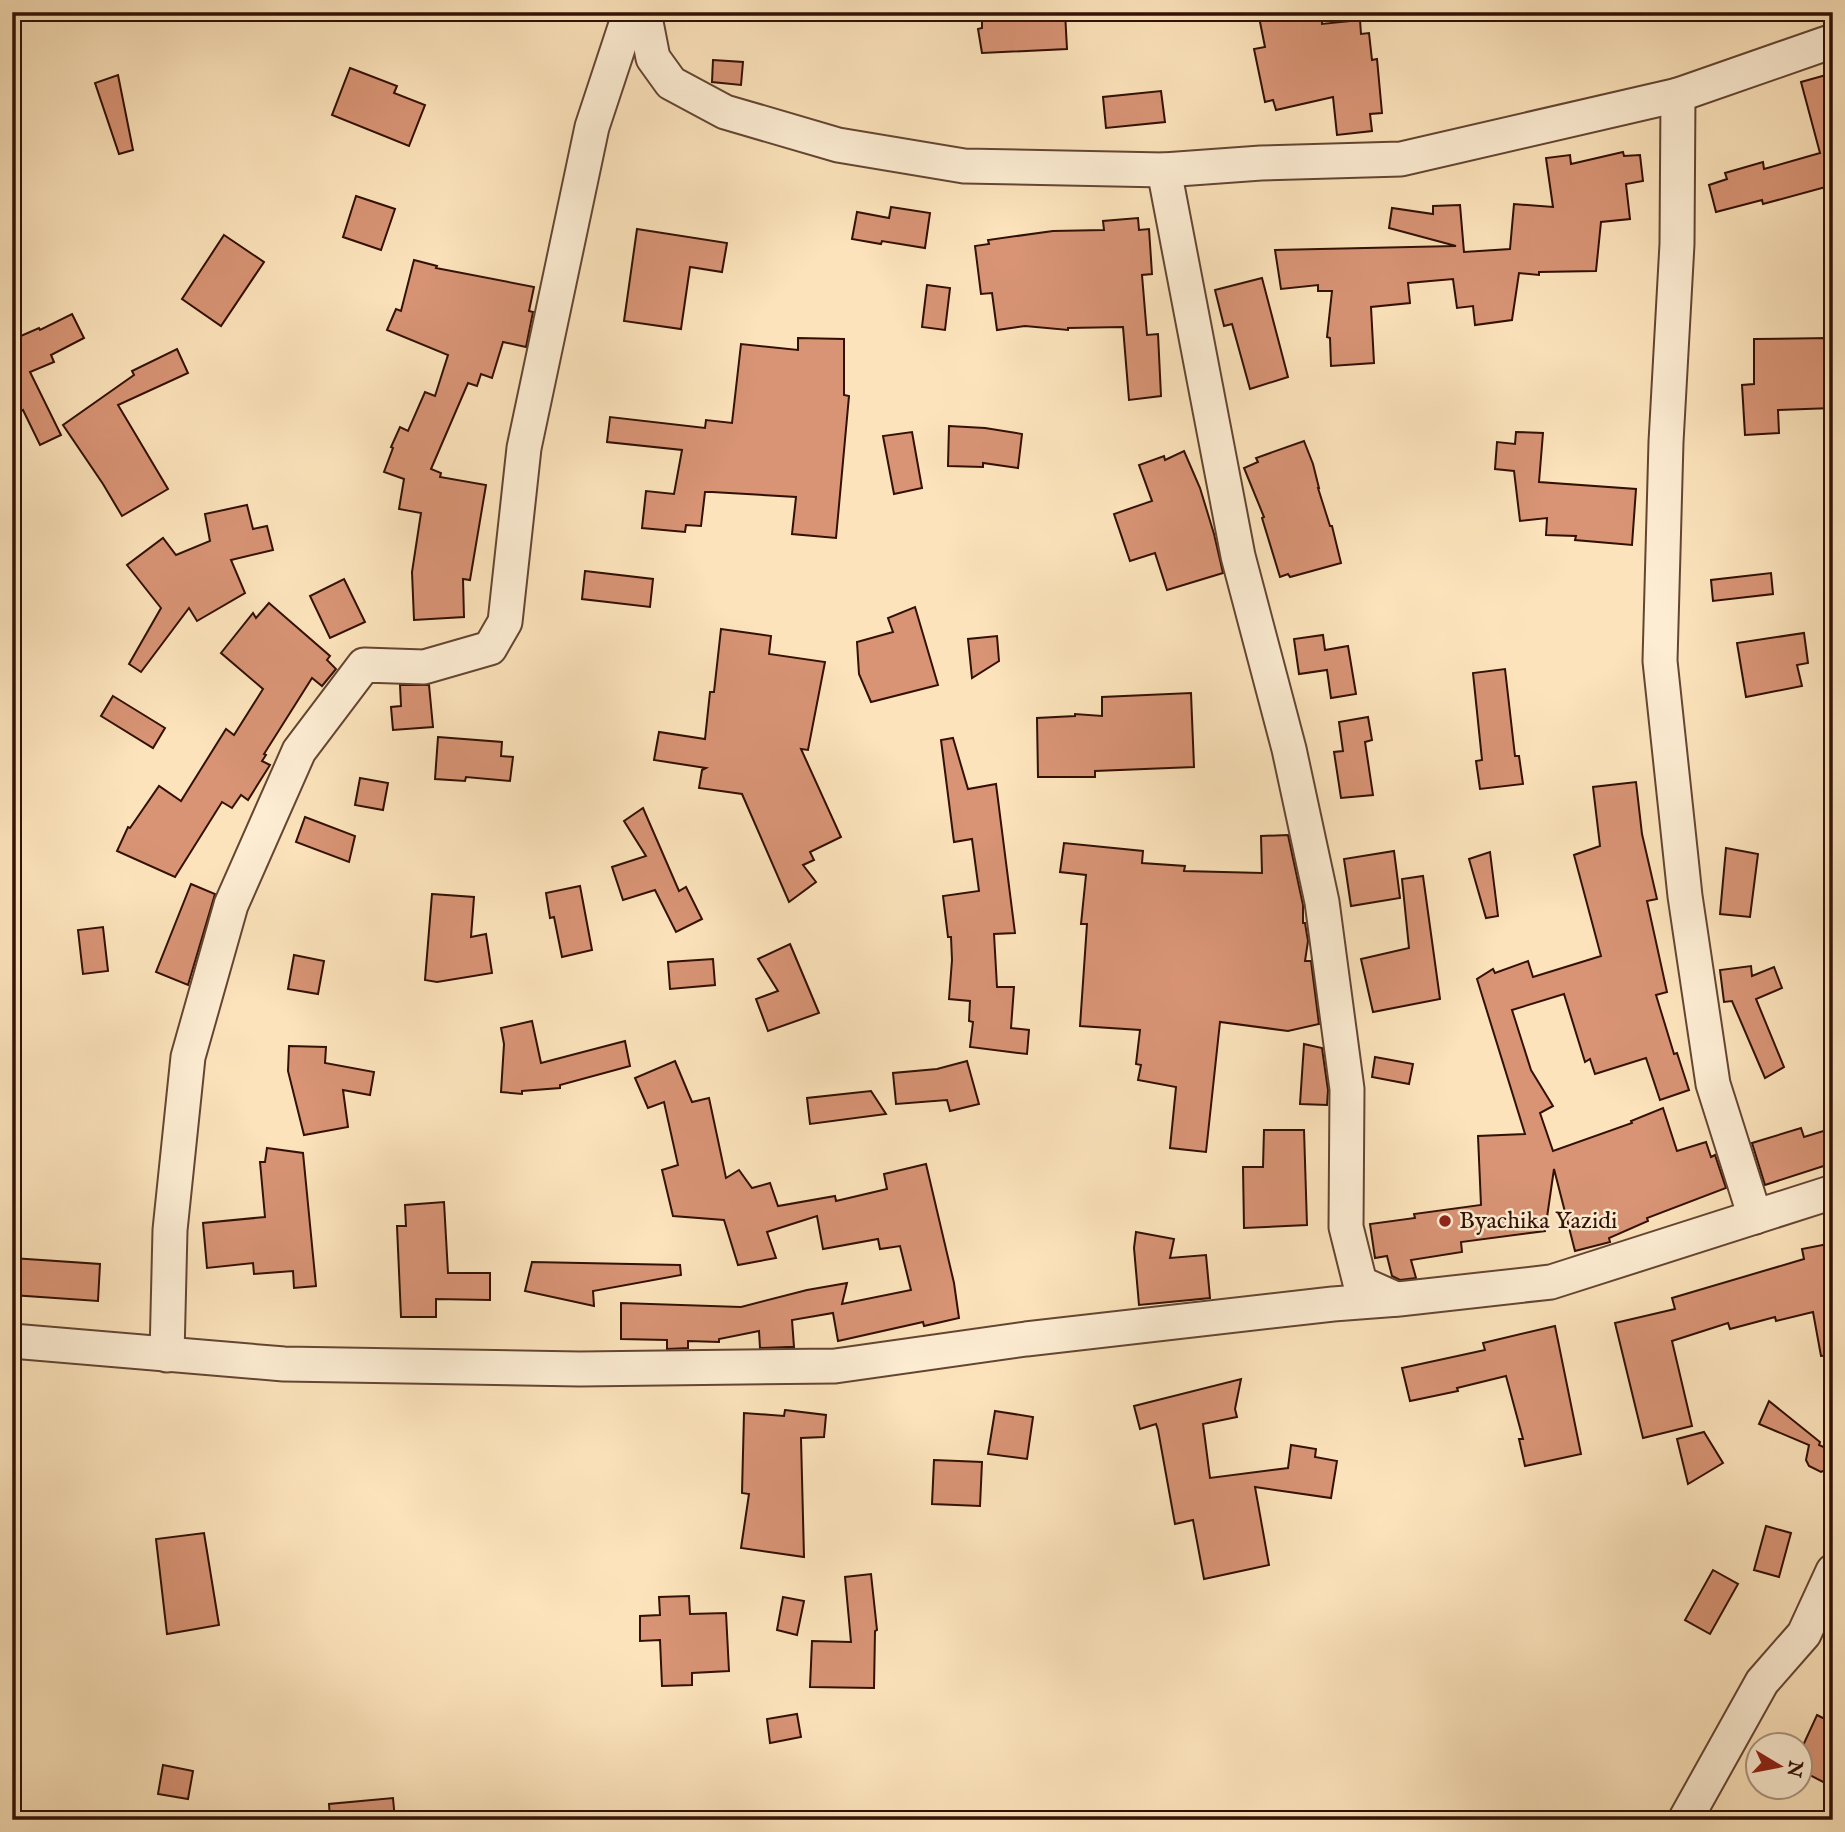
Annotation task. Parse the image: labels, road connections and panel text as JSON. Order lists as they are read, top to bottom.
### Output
{
  "places": ["Byachika Yazidi"],
  "north": "right"
}
